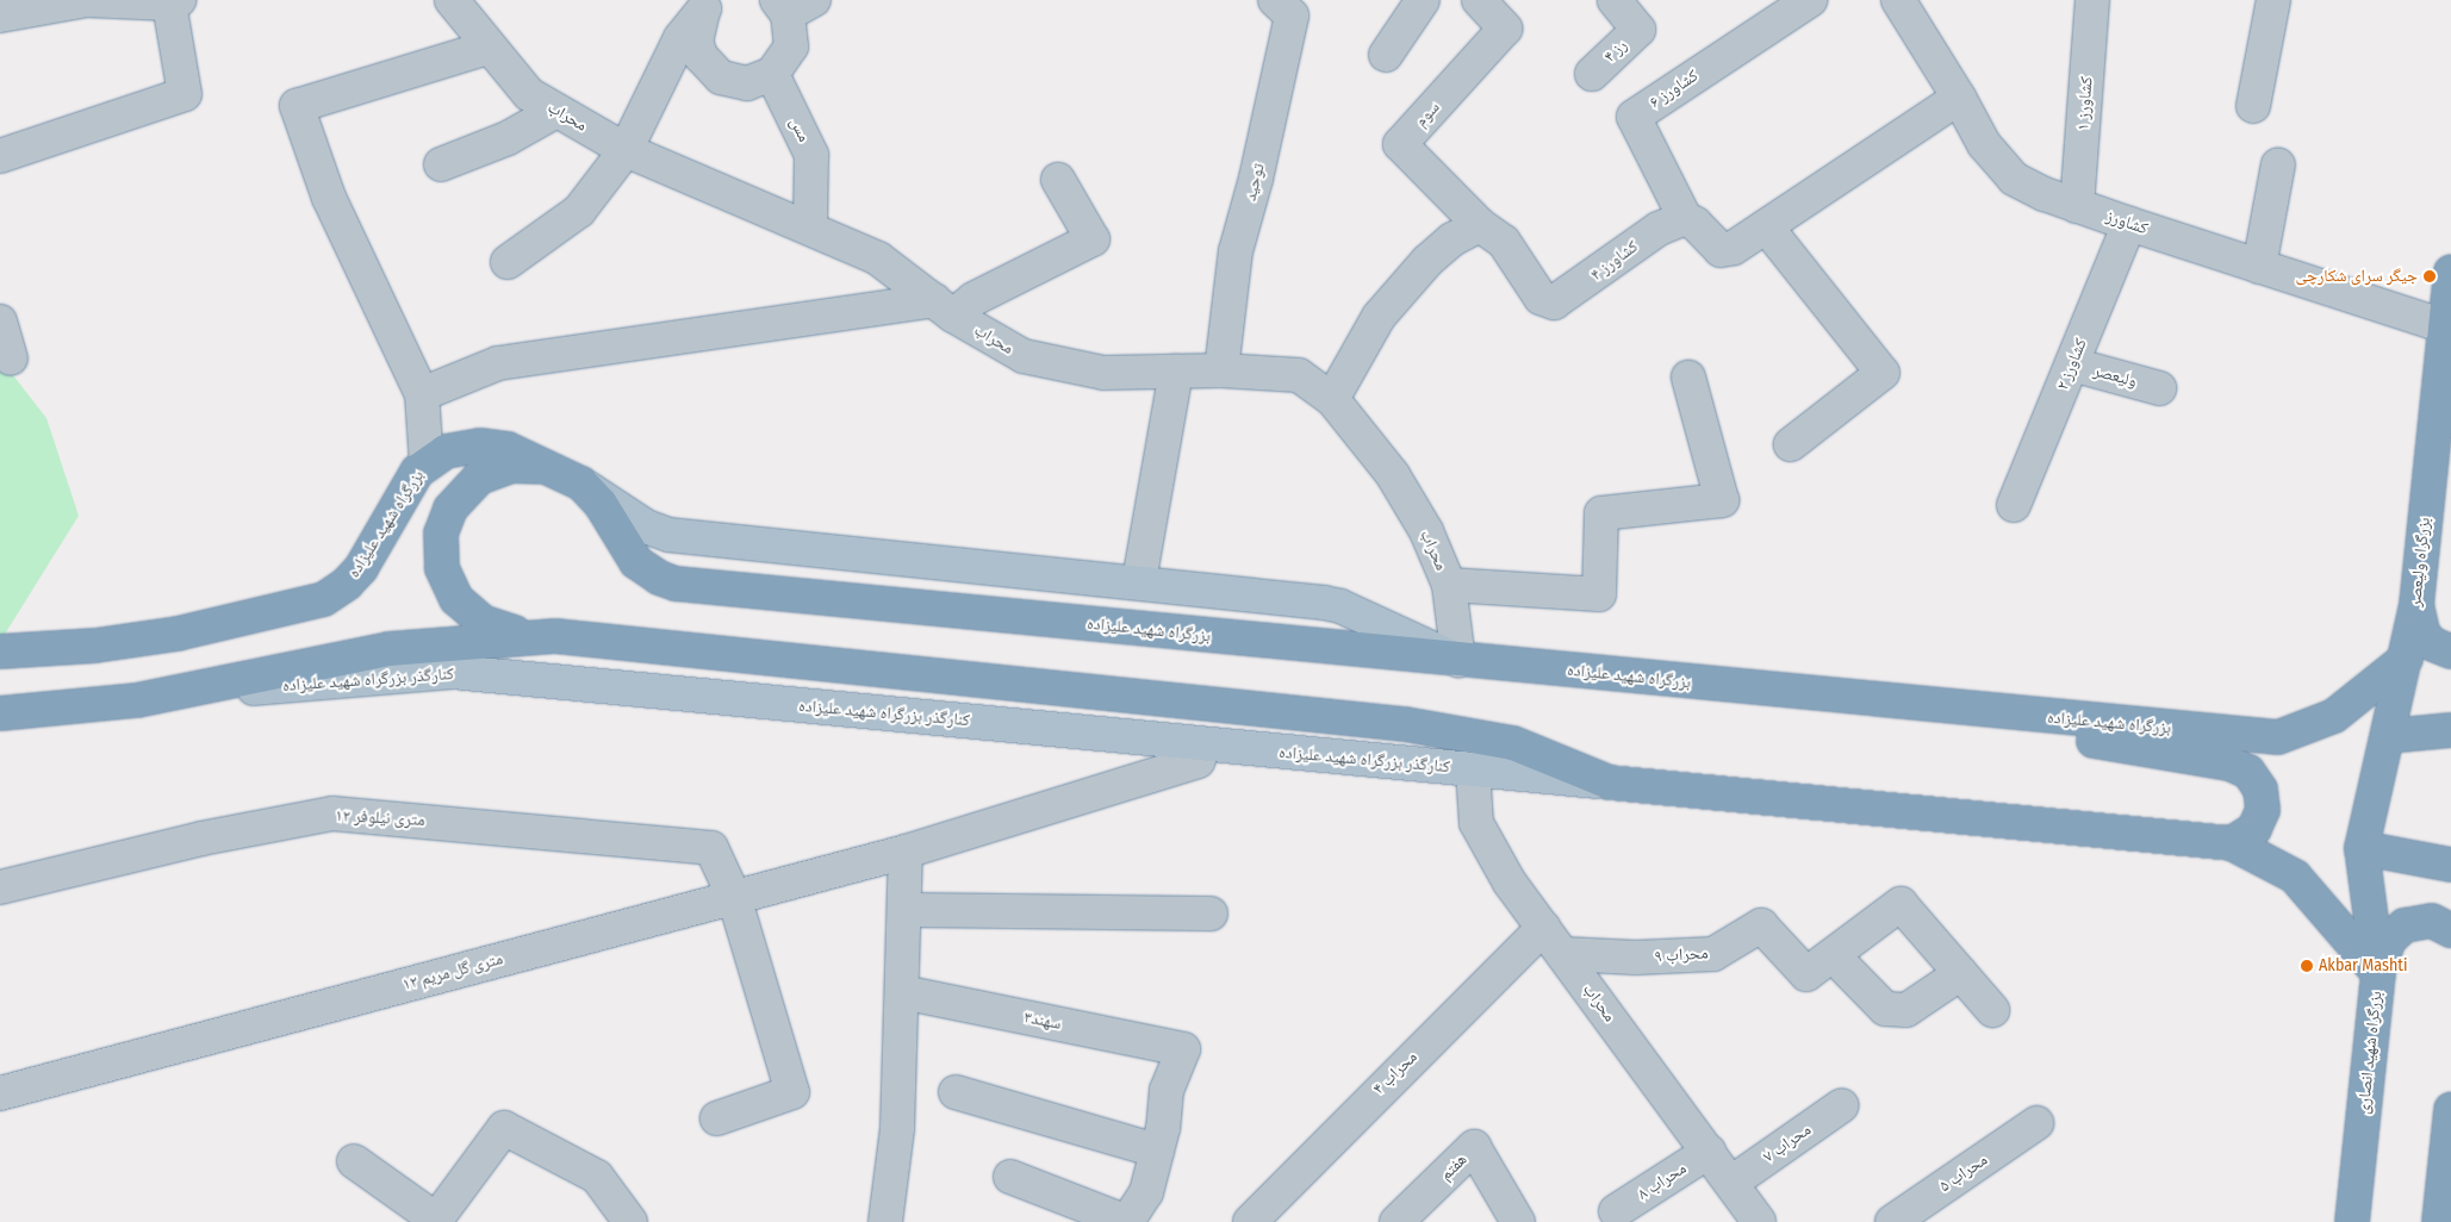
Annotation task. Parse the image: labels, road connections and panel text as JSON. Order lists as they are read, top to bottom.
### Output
{
  "streets": {
    "highway": ["بزرگراه شهید علیزاده", "بزرگراه ولیعصر", "بزرگراه شهید انصاری"],
    "main road": ["کنارگذر بزرگراه شهید علیزاده"],
    "street": [
      "رز ۴",
      "کشاورز ۶",
      "کشاورز ۱",
      "سوم",
      "محراب",
      "مس",
      "توحید",
      "کشاورز",
      "کشاورز ۴",
      "کشاورز ۲",
      "ولیعصر",
      "۱۲ متری نیلوفر",
      "محراب ۹",
      "۱۲ متری گل مریم",
      "سهند۳",
      "محراب ۴",
      "محراب ۷",
      "هفتم",
      "محراب ۵",
      "محراب ۸"
    ]
  },
  "crossings": [
    ["کشاورز ۶", "کشاورز ۴"],
    ["کشاورز ۱", "کشاورز"],
    ["سوم", "کشاورز ۴"],
    ["محراب", "مس"],
    ["محراب", "توحید"],
    ["محراب", "بزرگراه شهید علیزاده"],
    ["محراب", "کنارگذر بزرگراه شهید علیزاده"],
    ["محراب", "محراب ۹"],
    ["محراب", "محراب ۴"],
    ["محراب", "محراب ۷"],
    ["محراب", "محراب ۸"],
    ["کشاورز", "کشاورز ۲"],
    ["کشاورز", "بزرگراه ولیعصر"],
    ["کشاورز ۲", "ولیعصر"],
    ["بزرگراه شهید علیزاده", "بزرگراه ولیعصر"],
    ["بزرگراه ولیعصر", "بزرگراه شهید انصاری"],
    ["کنارگذر بزرگراه شهید علیزاده", "۱۲ متری گل مریم"],
    ["۱۲ متری نیلوفر", "۱۲ متری گل مریم"]
  ],
  "places": ["جیگر سرای شکارچی", "Akbar Mashti"]
}
